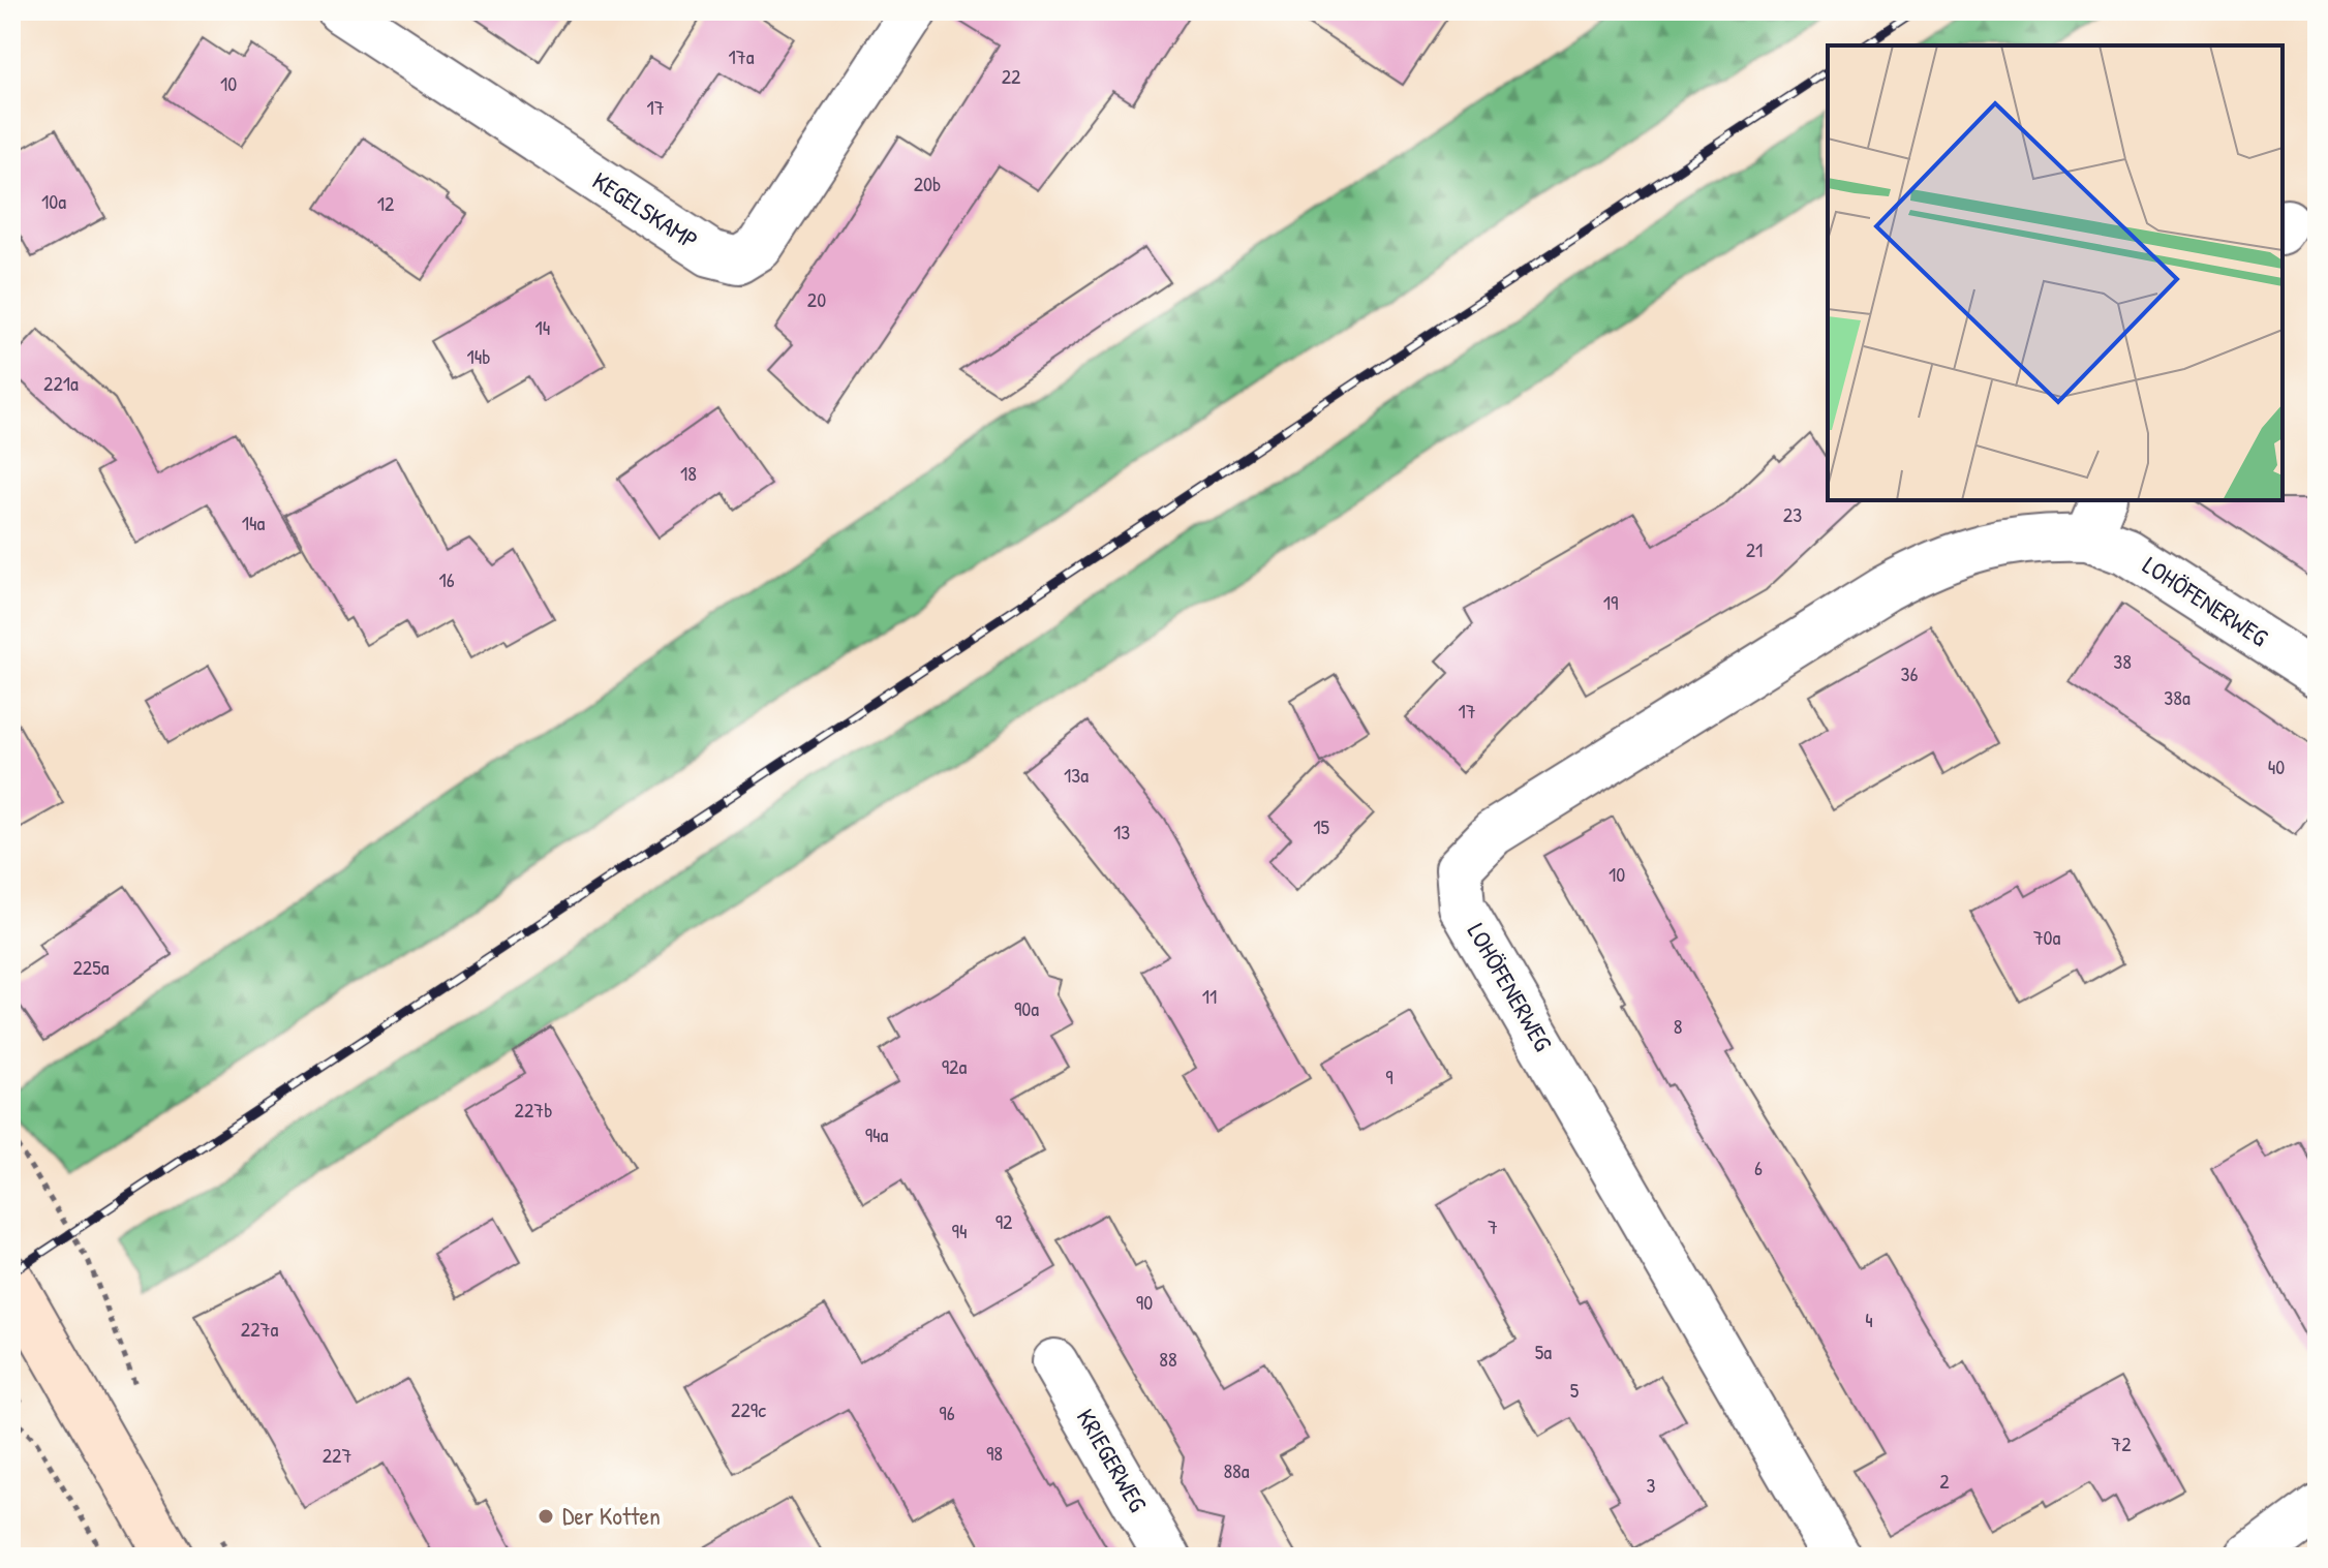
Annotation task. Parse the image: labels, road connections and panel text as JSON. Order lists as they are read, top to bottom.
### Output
{
  "streets": {
    "street": ["KEGELSKAMP", "LOHÖFENERWEG", "KRIEGERWEG"]
  },
  "places": ["Der Kotten"],
  "house_numbers": [
    "17a",
    "22",
    "10",
    "17",
    "20b",
    "10a",
    "12",
    "20",
    "14",
    "14b",
    "221a",
    "18",
    "23",
    "14a",
    "21",
    "16",
    "19",
    "38",
    "36",
    "38a",
    "17",
    "40",
    "13a",
    "15",
    "13",
    "10",
    "70a",
    "225a",
    "11",
    "90a",
    "8",
    "92a",
    "9",
    "227b",
    "94a",
    "6",
    "92",
    "7",
    "94",
    "90",
    "4",
    "227a",
    "5a",
    "88",
    "5",
    "229c",
    "96",
    "72",
    "98",
    "227",
    "88a",
    "2",
    "3"
  ]
}
